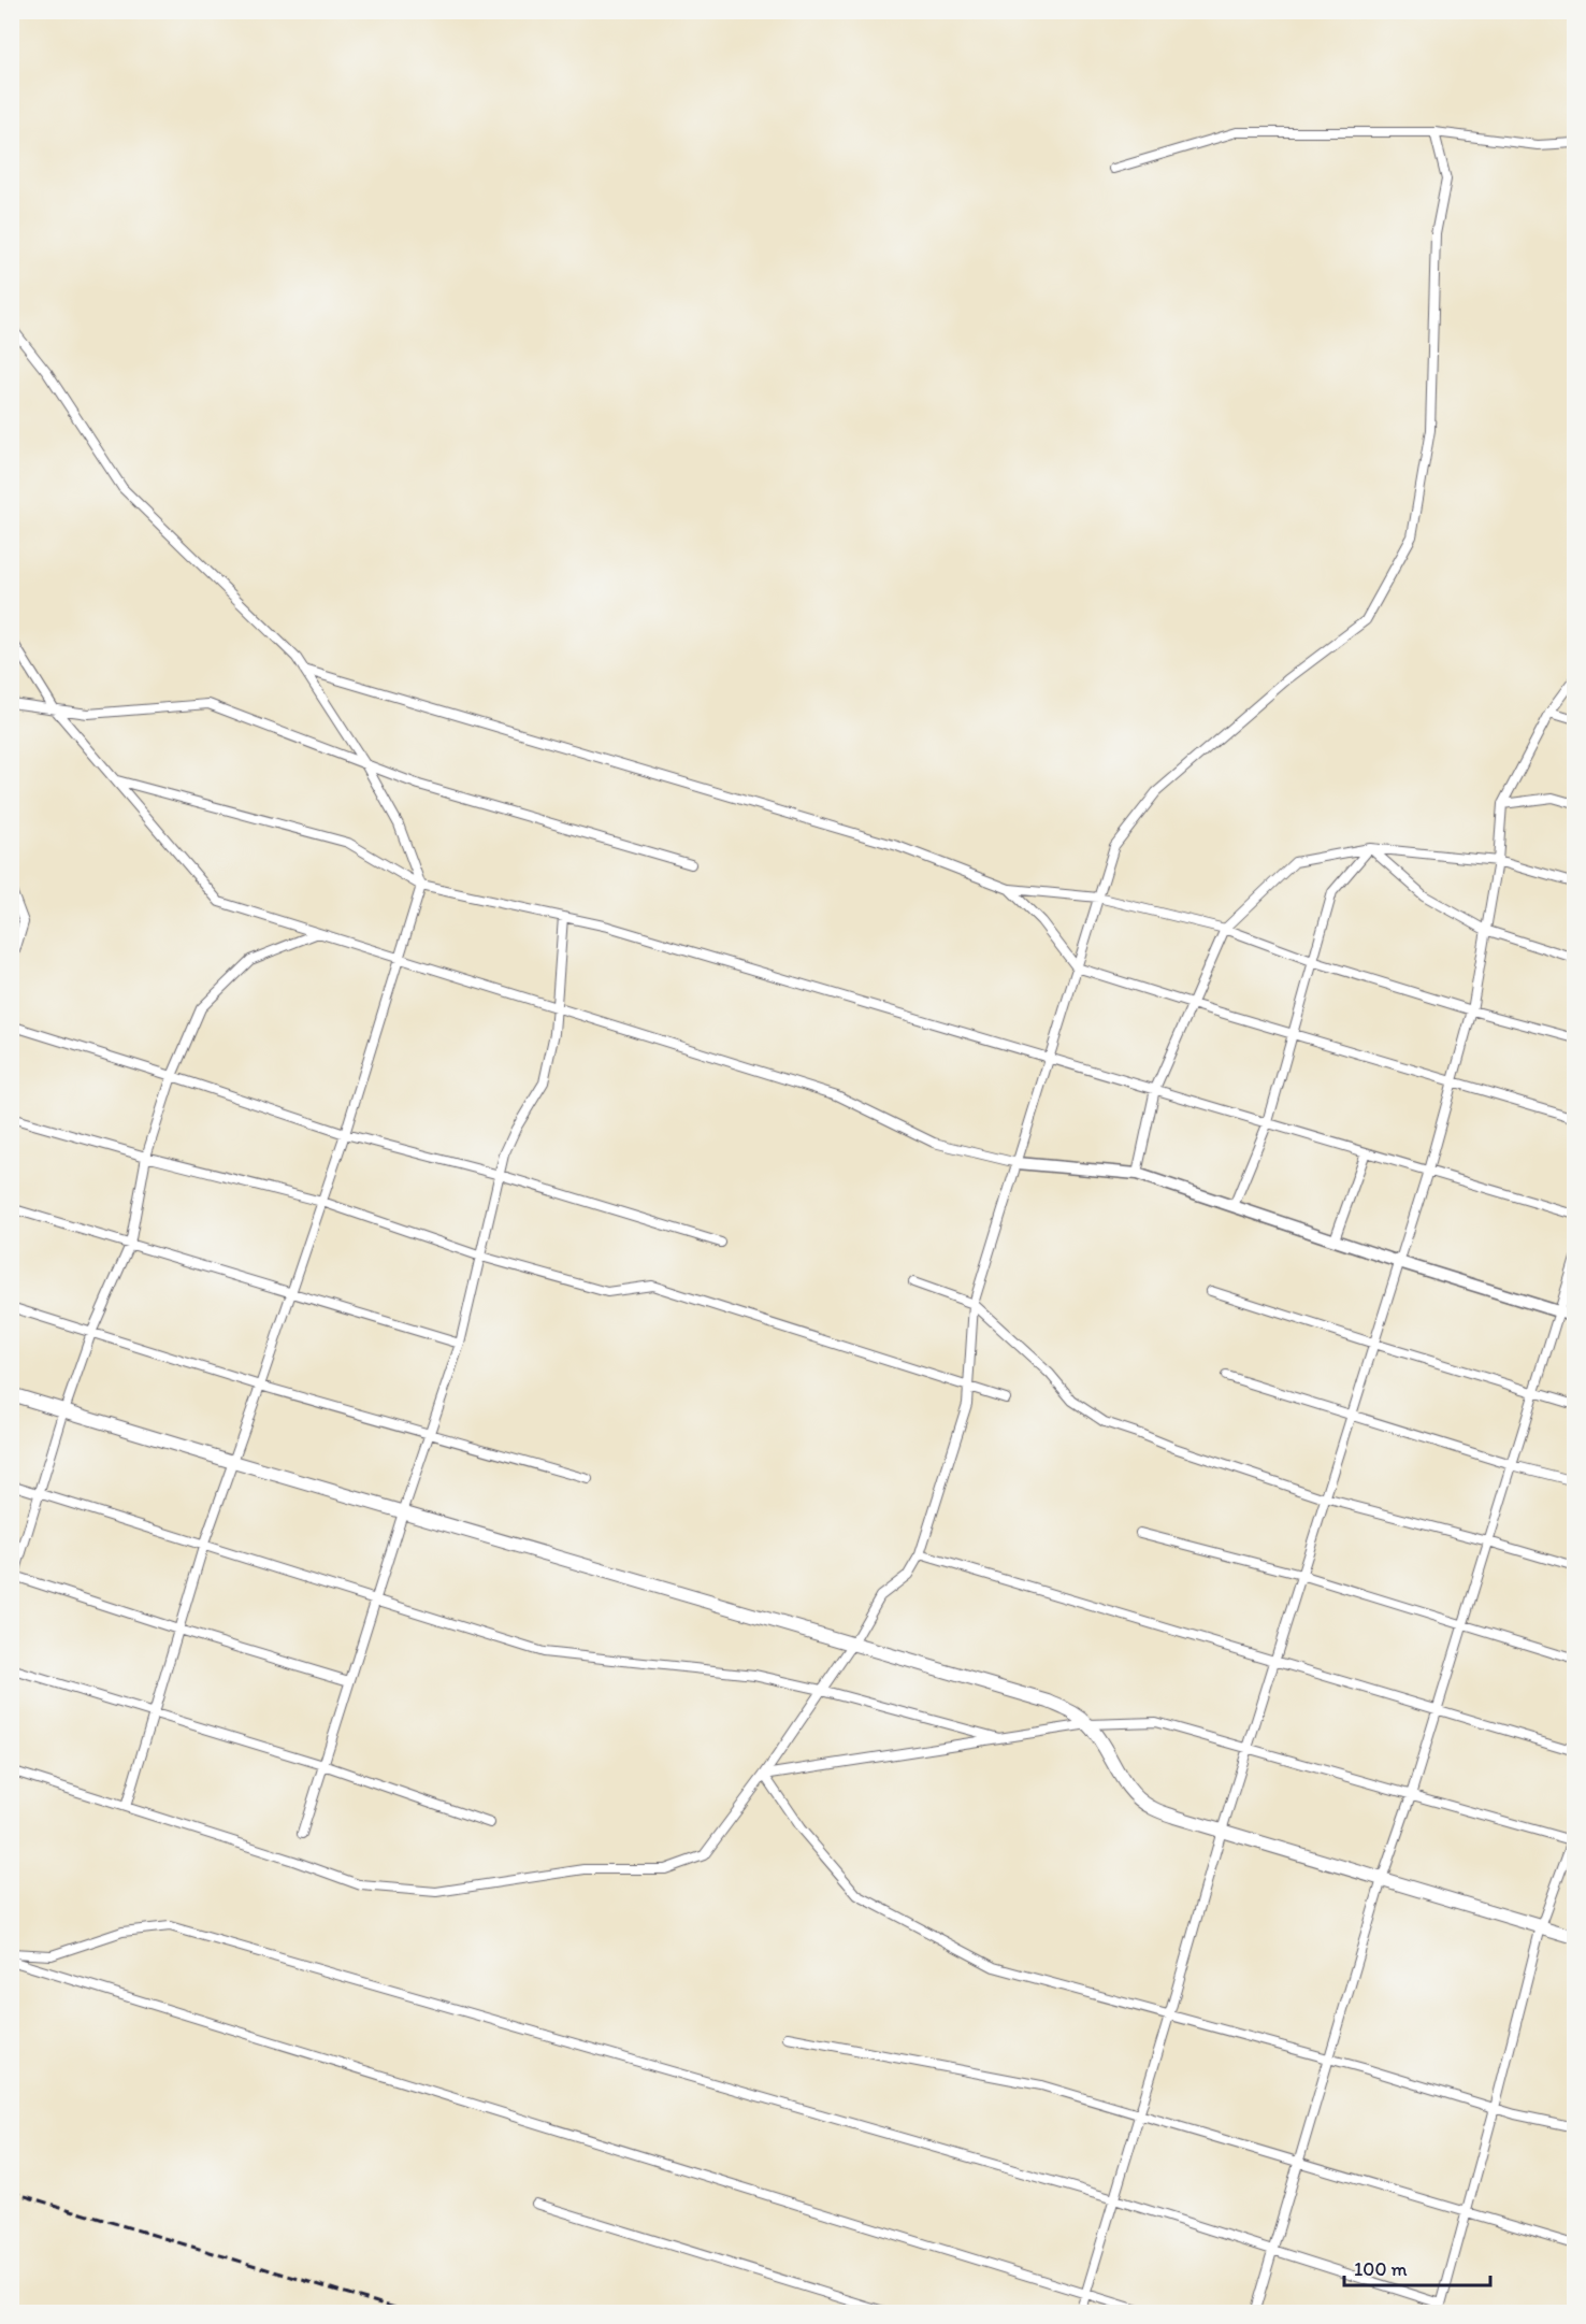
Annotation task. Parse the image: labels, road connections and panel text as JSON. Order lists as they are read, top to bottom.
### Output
{
  "scale_bar": "100 m"
}
